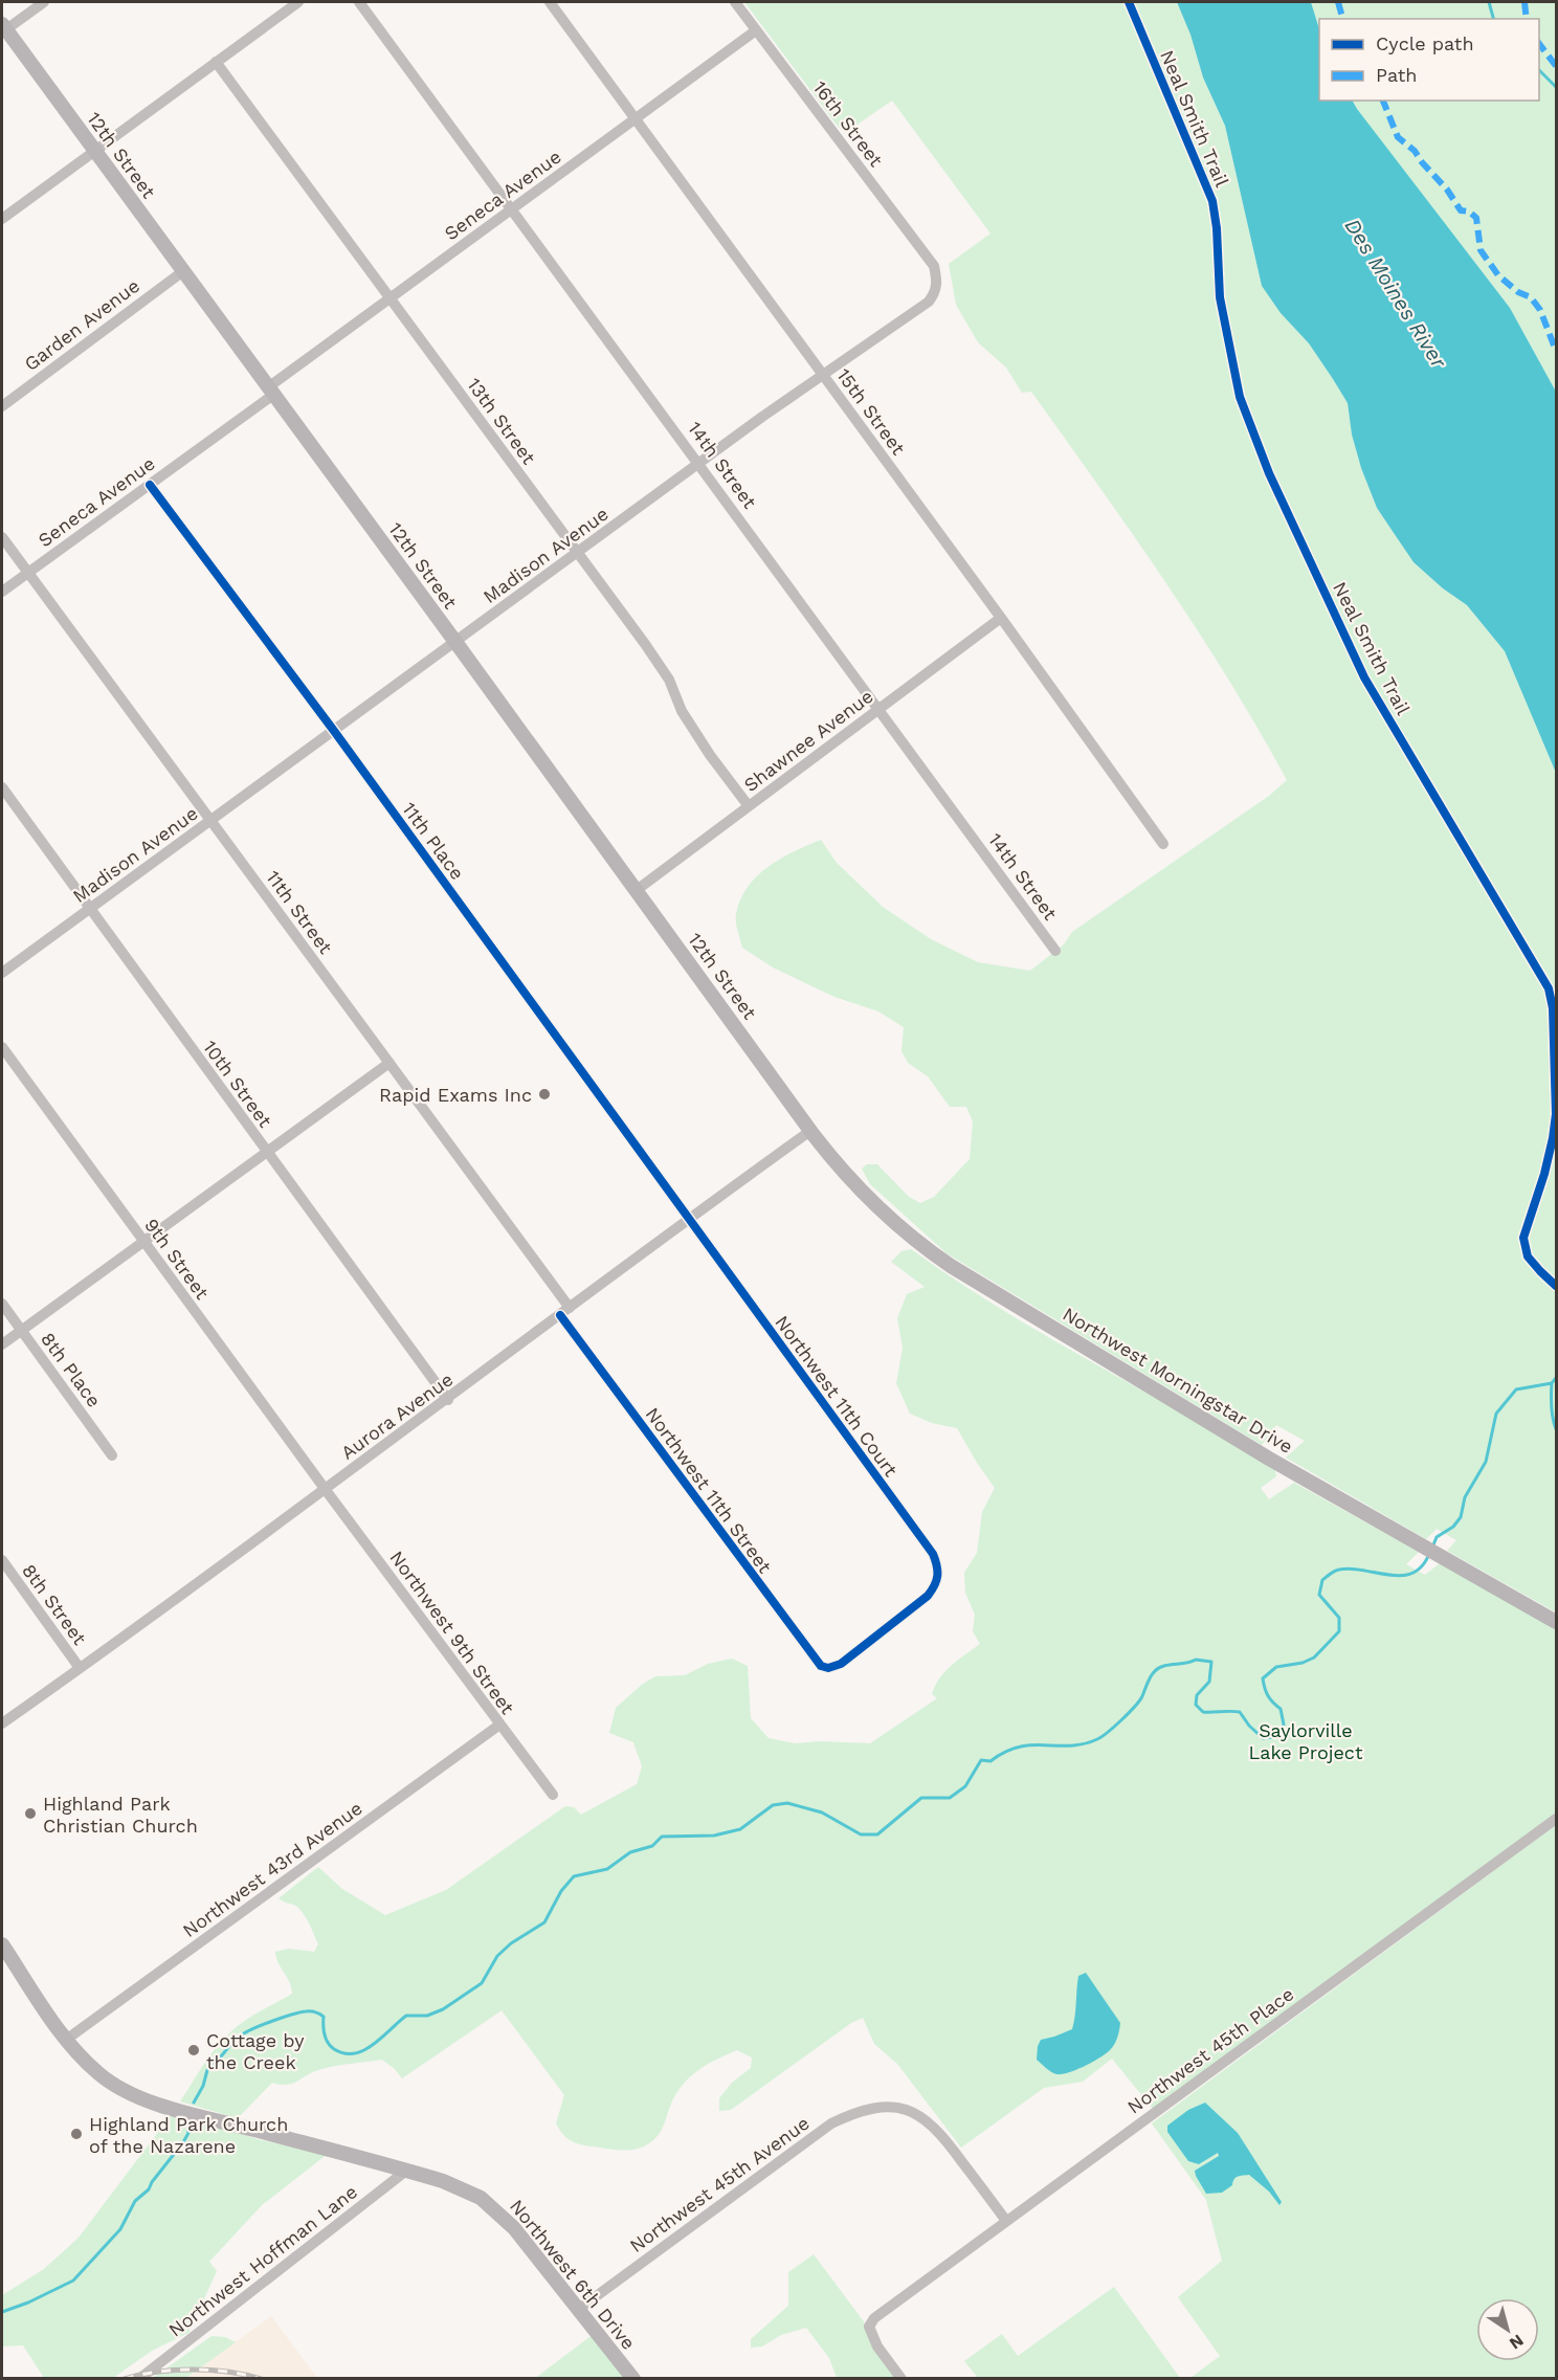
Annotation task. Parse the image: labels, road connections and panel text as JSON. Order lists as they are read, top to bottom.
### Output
{
  "streets": {
    "main road": ["12th Street", "Northwest Morningstar Drive", "Northwest 6th Drive"],
    "street": [
      "16th Street",
      "Seneca Avenue",
      "Garden Avenue",
      "15th Street",
      "13th Street",
      "14th Street",
      "Madison Avenue",
      "Shawnee Avenue",
      "11th Place",
      "11th Street",
      "10th Street",
      "9th Street",
      "8th Place",
      "Northwest 11th Court",
      "Aurora Avenue",
      "Northwest 11th Street",
      "8th Street",
      "Northwest 9th Street",
      "Northwest 43rd Avenue",
      "Northwest 45th Place",
      "Northwest 45th Avenue",
      "Northwest Hoffman Lane"
    ],
    "cycle path": ["Neal Smith Trail"]
  },
  "crossings": [
    ["16th Street", "Seneca Avenue"],
    ["16th Street", "Madison Avenue"],
    ["12th Street", "Seneca Avenue"],
    ["12th Street", "Garden Avenue"],
    ["12th Street", "Madison Avenue"],
    ["12th Street", "Shawnee Avenue"],
    ["12th Street", "Northwest Morningstar Drive"],
    ["12th Street", "Aurora Avenue"],
    ["Seneca Avenue", "15th Street"],
    ["Seneca Avenue", "13th Street"],
    ["Seneca Avenue", "14th Street"],
    ["Seneca Avenue", "11th Place"],
    ["Seneca Avenue", "11th Street"],
    ["15th Street", "Madison Avenue"],
    ["15th Street", "Shawnee Avenue"],
    ["13th Street", "Madison Avenue"],
    ["13th Street", "Shawnee Avenue"],
    ["14th Street", "Madison Avenue"],
    ["14th Street", "Shawnee Avenue"],
    ["Madison Avenue", "11th Place"],
    ["Madison Avenue", "11th Street"],
    ["Madison Avenue", "10th Street"],
    ["11th Place", "Northwest 11th Court"],
    ["11th Place", "Aurora Avenue"],
    ["11th Street", "Aurora Avenue"],
    ["11th Street", "Northwest 11th Street"],
    ["10th Street", "Aurora Avenue"],
    ["9th Street", "Aurora Avenue"],
    ["9th Street", "Northwest 9th Street"],
    ["Northwest Morningstar Drive", "Aurora Avenue"],
    ["Northwest 11th Court", "Aurora Avenue"],
    ["Northwest 11th Court", "Northwest 11th Street"],
    ["Aurora Avenue", "Northwest 11th Street"],
    ["Aurora Avenue", "8th Street"],
    ["Aurora Avenue", "Northwest 9th Street"],
    ["Northwest 9th Street", "Northwest 43rd Avenue"],
    ["Northwest 43rd Avenue", "Northwest 6th Drive"],
    ["Northwest 45th Place", "Northwest 45th Avenue"],
    ["Northwest 45th Avenue", "Northwest 6th Drive"],
    ["Northwest Hoffman Lane", "Northwest 6th Drive"]
  ],
  "water": ["Des Moines River"],
  "parks": ["Saylorville Lake Project"],
  "places": [
    "Rapid Exams Inc",
    "Highland Park Christian Church",
    "Cottage by the Creek",
    "Highland Park Church of the Nazarene"
  ],
  "legend": ["Cycle path", "Path"],
  "north": "bottom right"
}
